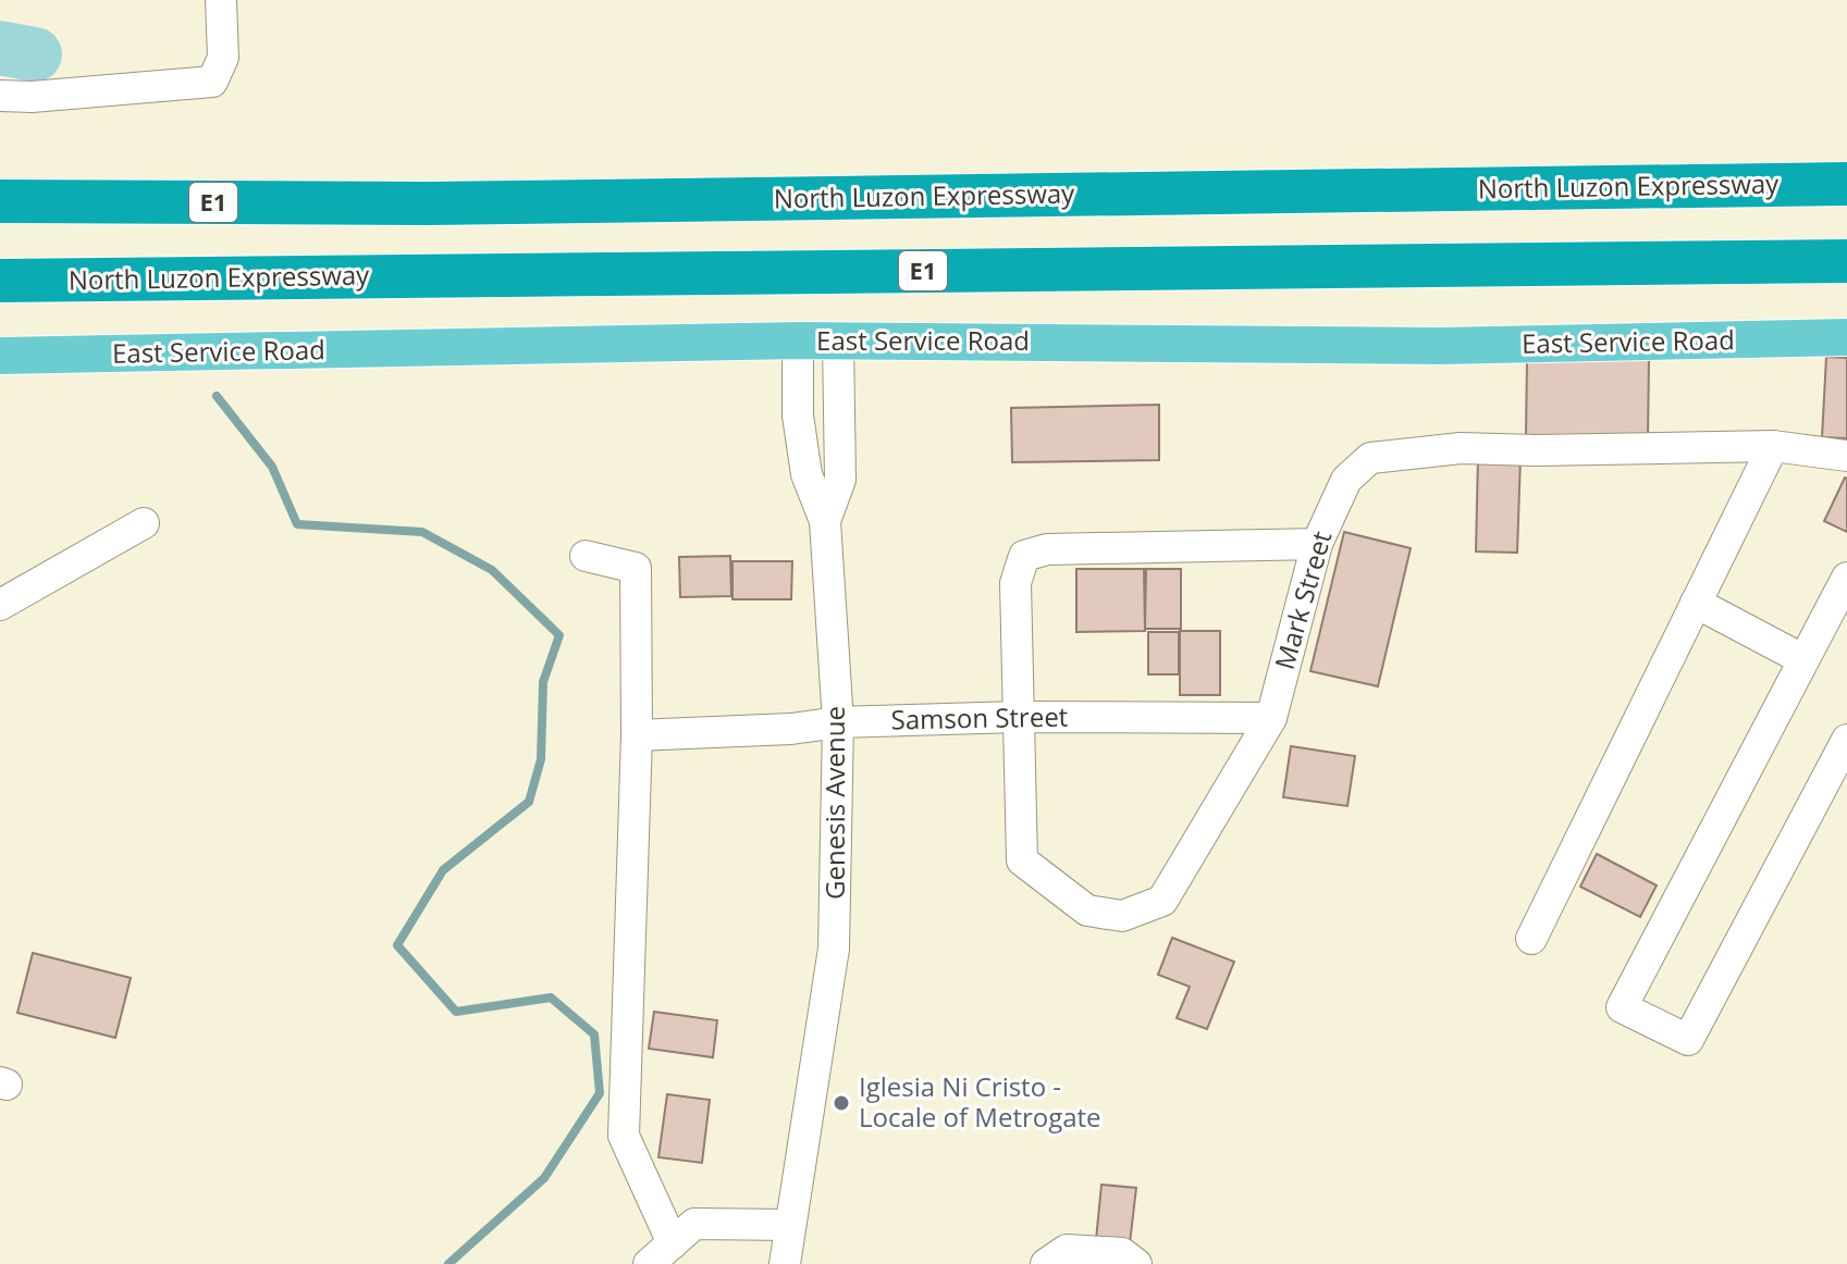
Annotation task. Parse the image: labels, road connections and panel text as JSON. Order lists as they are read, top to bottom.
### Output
{
  "streets": {
    "highway": ["North Luzon Expressway", "E1"],
    "main road": ["East Service Road"],
    "street": ["Mark Street", "Samson Street", "Genesis Avenue"]
  },
  "crossings": [
    ["East Service Road", "Genesis Avenue"],
    ["Mark Street", "Samson Street"],
    ["Samson Street", "Genesis Avenue"]
  ],
  "places": ["Iglesia Ni Cristo - Locale of Metrogate"]
}
